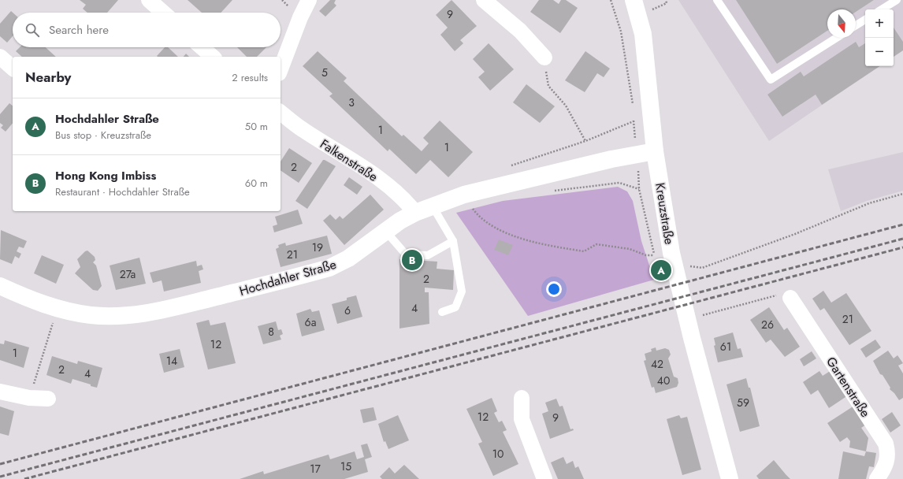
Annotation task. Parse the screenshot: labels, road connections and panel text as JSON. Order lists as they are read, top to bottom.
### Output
{
  "streets": {
    "main road": ["Kreuzstraße", "Hochdahler Straße"],
    "street": ["Falkenstraße", "Gartenstraße"]
  },
  "crossings": [
    ["Falkenstraße", "Hochdahler Straße"],
    ["Kreuzstraße", "Hochdahler Straße"]
  ],
  "house_numbers": [
    "9",
    "5",
    "3",
    "1",
    "1",
    "2",
    "19",
    "21",
    "27a",
    "2",
    "4",
    "6",
    "21",
    "6a",
    "26",
    "8",
    "12",
    "61",
    "1",
    "14",
    "42",
    "2",
    "4",
    "40",
    "59",
    "12",
    "9",
    "10",
    "15",
    "17"
  ],
  "north": "bottom",
  "page": {
    "map_buttons": ["+", "−"],
    "search": "Search here",
    "heading": ["Nearby", "2 results"],
    "list": [
      {
        "mark": "A",
        "name": "Hochdahler Straße",
        "note": "Bus stop · Kreuzstraße",
        "value": "50 m"
      },
      {
        "mark": "B",
        "name": "Hong Kong Imbiss",
        "note": "Restaurant · Hochdahler Straße",
        "value": "60 m"
      }
    ],
    "pins": ["B", "A"]
  }
}
